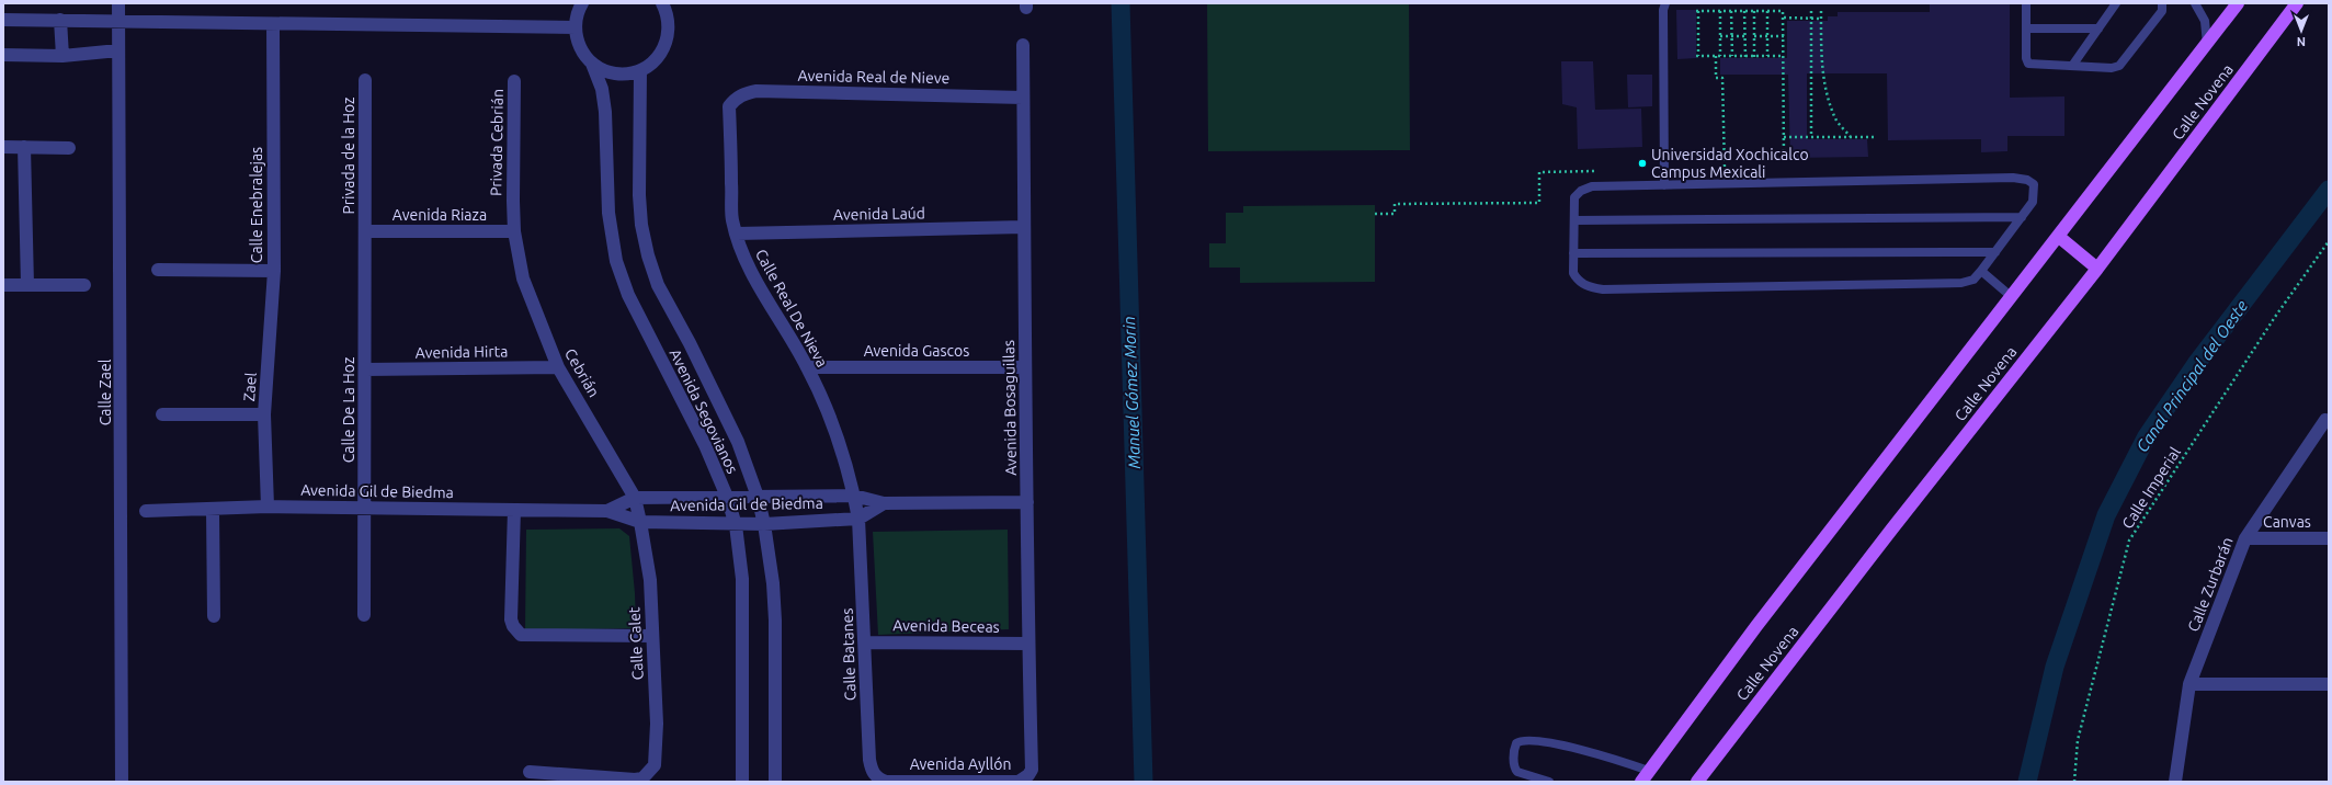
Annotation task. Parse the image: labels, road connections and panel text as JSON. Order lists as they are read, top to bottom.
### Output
{
  "streets": {
    "main road": ["Calle Novena"],
    "street": [
      "Avenida Real de Nieve",
      "Privada Cebrián",
      "Privada de la Hoz",
      "Calle Enebralejas",
      "Avenida Laúd",
      "Avenida Riaza",
      "Calle Real De Nieva",
      "Avenida Gascos",
      "Avenida Hirta",
      "Cebrián",
      "Zael",
      "Calle Zael",
      "Avenida Bosaguillas",
      "Calle De La Hoz",
      "Avenida Segovianos",
      "Avenida Gil de Biedma",
      "Canvas",
      "Calle Zurbarán",
      "Avenida Beceas",
      "Calle Calet",
      "Calle Batanes",
      "Avenida Ayllón"
    ],
    "path": ["Calle Imperial"]
  },
  "crossings": [
    ["Avenida Real de Nieve", "Calle Real De Nieva"],
    ["Avenida Real de Nieve", "Avenida Bosaguillas"],
    ["Privada Cebrián", "Avenida Riaza"],
    ["Privada Cebrián", "Cebrián"],
    ["Privada de la Hoz", "Avenida Riaza"],
    ["Privada de la Hoz", "Calle De La Hoz"],
    ["Calle Enebralejas", "Zael"],
    ["Avenida Laúd", "Calle Real De Nieva"],
    ["Avenida Laúd", "Avenida Bosaguillas"],
    ["Avenida Riaza", "Cebrián"],
    ["Avenida Riaza", "Calle De La Hoz"],
    ["Calle Real De Nieva", "Avenida Gascos"],
    ["Calle Real De Nieva", "Avenida Gil de Biedma"],
    ["Calle Real De Nieva", "Calle Batanes"],
    ["Avenida Gascos", "Avenida Bosaguillas"],
    ["Avenida Hirta", "Cebrián"],
    ["Avenida Hirta", "Calle De La Hoz"],
    ["Cebrián", "Avenida Gil de Biedma"],
    ["Cebrián", "Calle Calet"],
    ["Zael", "Avenida Gil de Biedma"],
    ["Avenida Bosaguillas", "Avenida Gil de Biedma"],
    ["Avenida Bosaguillas", "Avenida Beceas"],
    ["Avenida Bosaguillas", "Avenida Ayllón"],
    ["Calle De La Hoz", "Avenida Gil de Biedma"],
    ["Avenida Segovianos", "Avenida Gil de Biedma"],
    ["Avenida Gil de Biedma", "Calle Calet"],
    ["Avenida Gil de Biedma", "Calle Batanes"],
    ["Canvas", "Calle Zurbarán"],
    ["Avenida Beceas", "Calle Batanes"],
    ["Calle Batanes", "Avenida Ayllón"]
  ],
  "water": ["Canal Principal del Oeste", "Manuel Gómez Morin"],
  "places": ["Universidad Xochicalco Campus Mexicali"],
  "north": "bottom"
}
